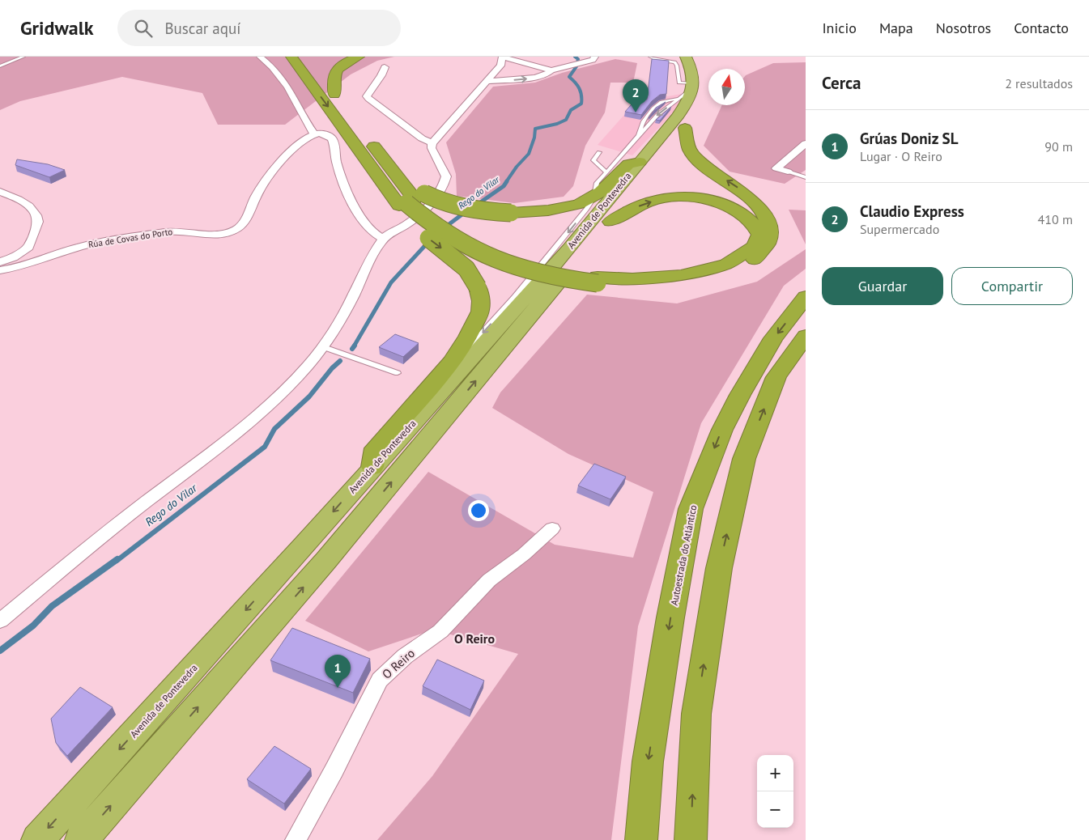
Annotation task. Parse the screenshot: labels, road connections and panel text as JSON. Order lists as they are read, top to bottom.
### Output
{
  "streets": {
    "highway": ["Avenida de Pontevedra", "Autoestrada do Atlántico"],
    "street": ["Rúa de Covas do Porto", "O Reiro"]
  },
  "districts": ["O Reiro"],
  "water": ["Rego do Vilar"],
  "north": "top",
  "page": {
    "header": "Gridwalk",
    "search": "Buscar aquí",
    "nav": [
      "Inicio",
      "Mapa",
      "Nosotros",
      "Contacto"
    ],
    "heading": ["Cerca", "2 resultados"],
    "pins": ["2", "1"],
    "list": [
      {
        "mark": "1",
        "name": "Grúas Doniz SL",
        "note": "Lugar · O Reiro",
        "value": "90 m"
      },
      {
        "mark": "2",
        "name": "Claudio Express",
        "note": "Supermercado",
        "value": "410 m"
      }
    ],
    "buttons": ["Guardar", "Compartir"],
    "map_buttons": ["+", "−"]
  }
}
